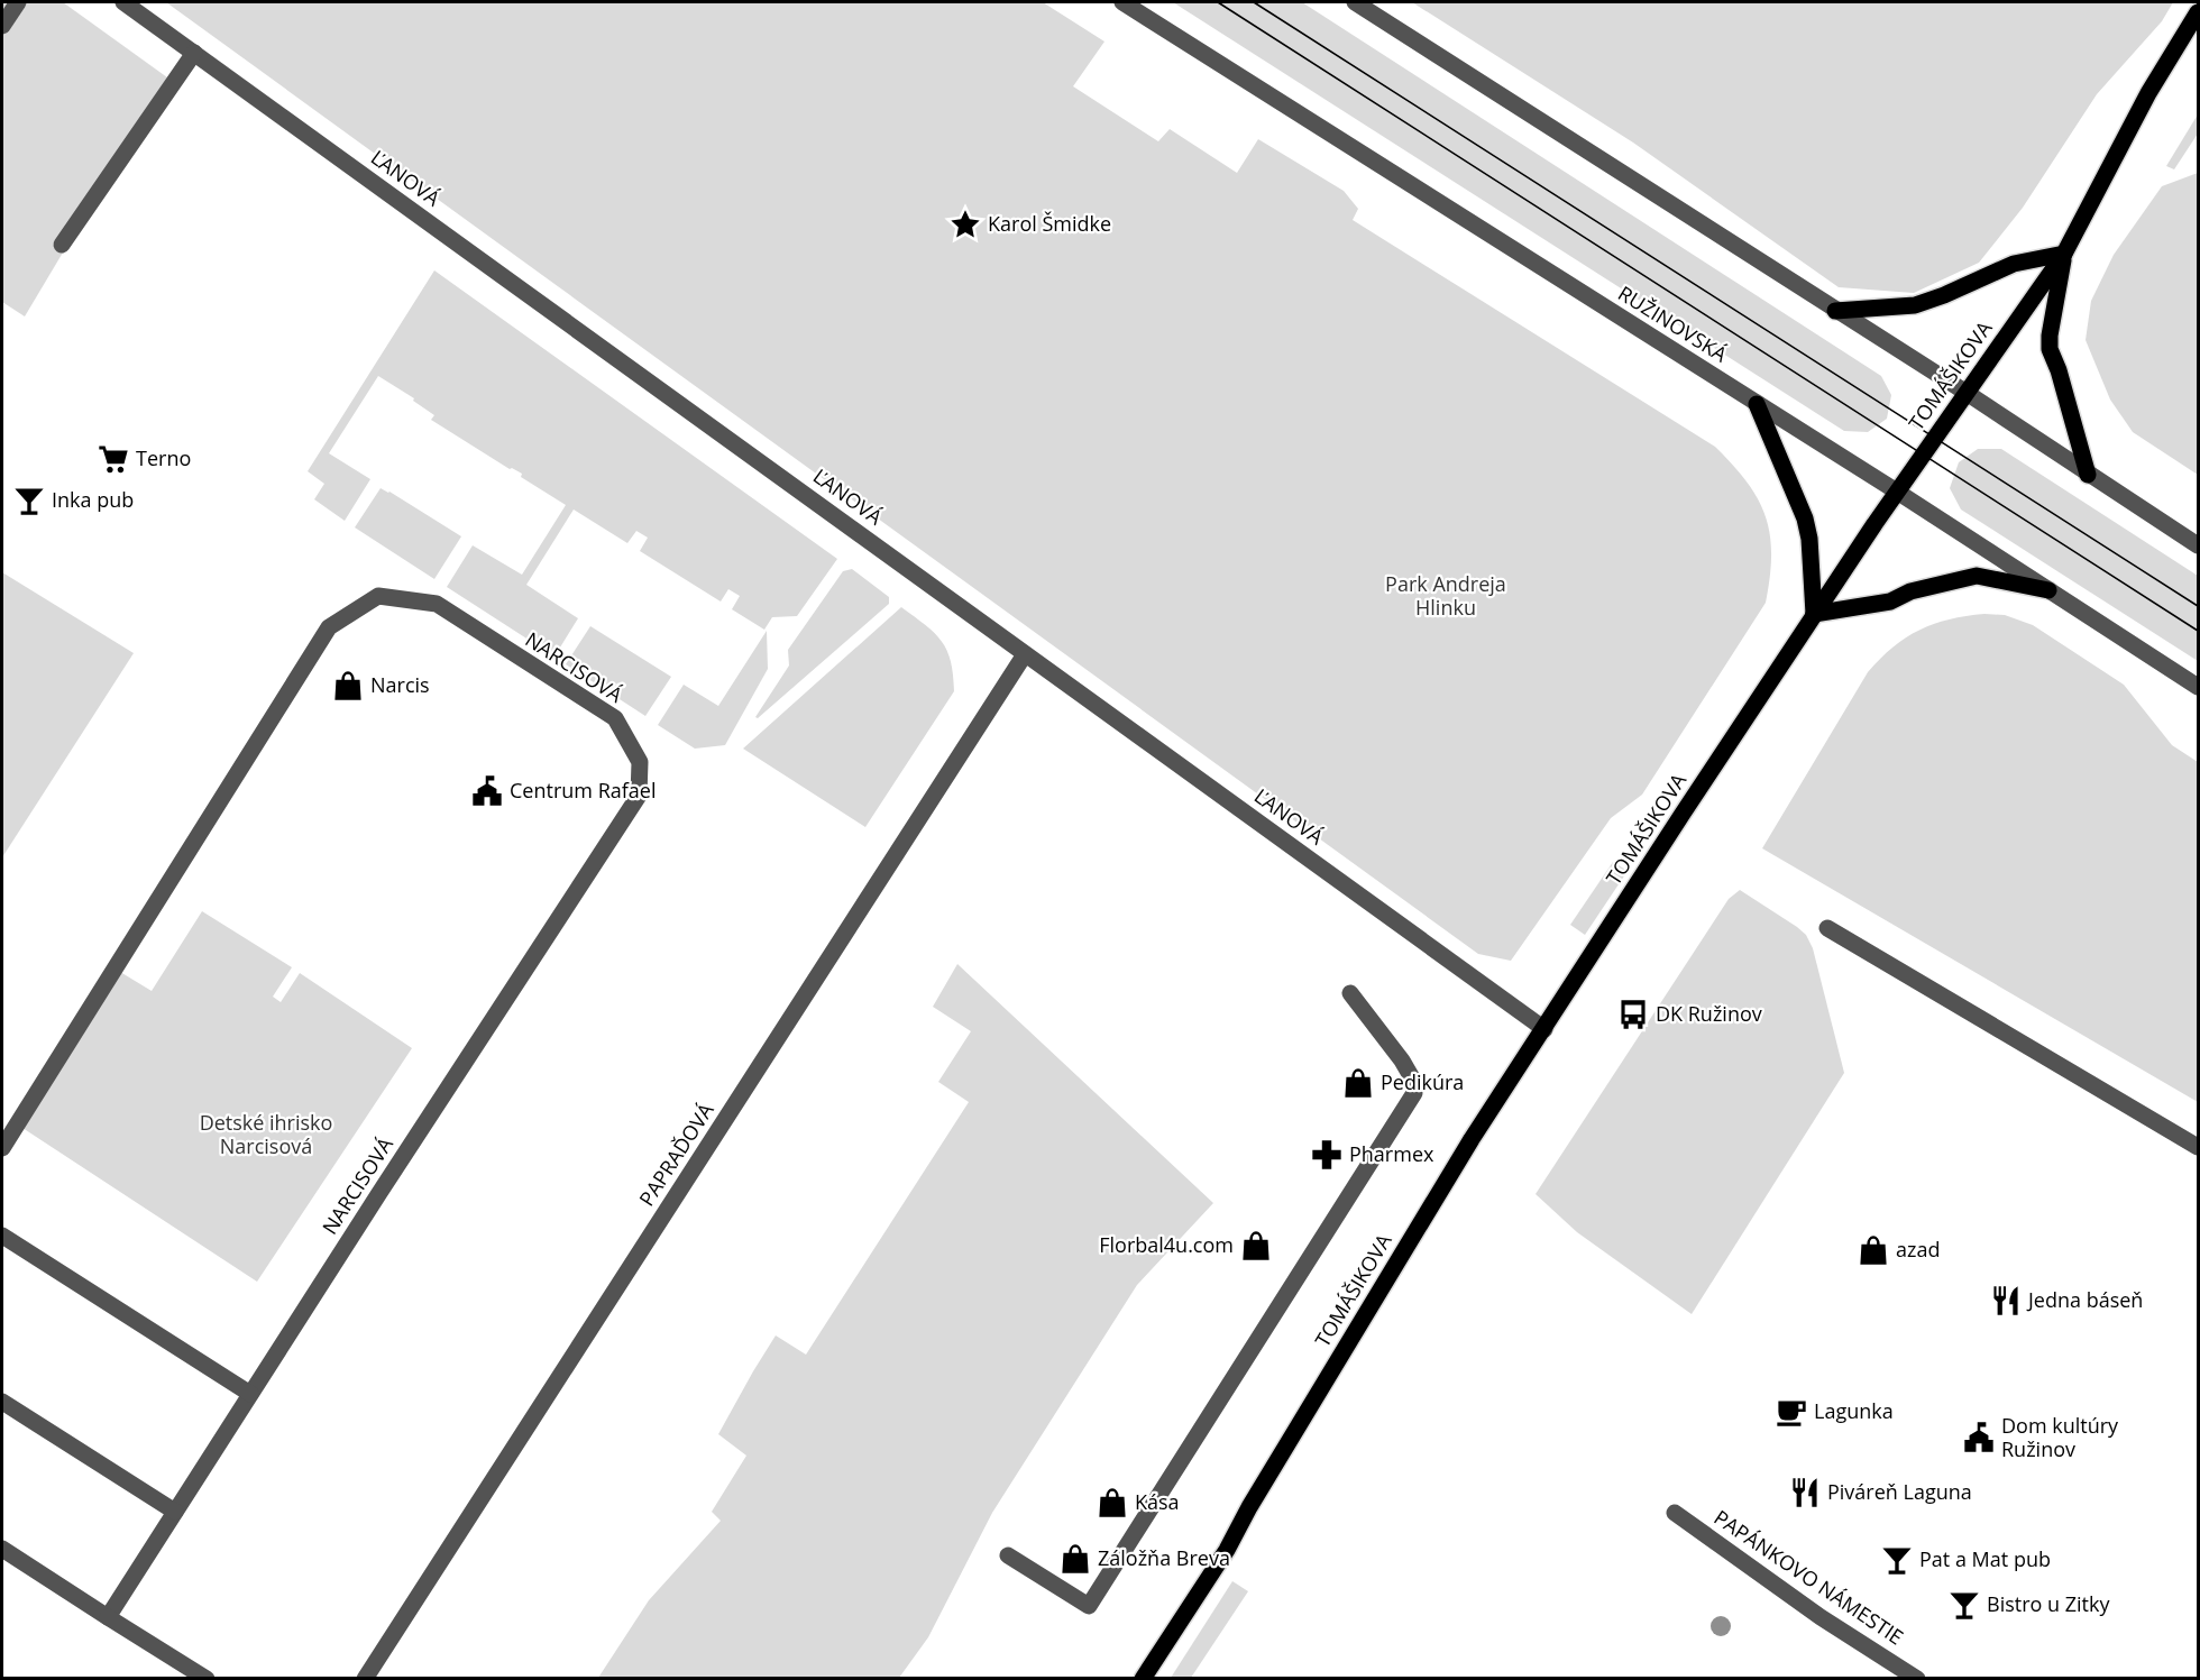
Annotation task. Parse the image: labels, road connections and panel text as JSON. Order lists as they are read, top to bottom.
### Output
{
  "streets": {
    "main road": ["TOMÁŠIKOVA"],
    "street": [
      "ĽANOVÁ",
      "RUŽINOVSKÁ",
      "NARCISOVÁ",
      "PAPRAĎOVÁ",
      "PAPÁNKOVO NÁMESTIE"
    ]
  },
  "crossings": [
    ["ĽANOVÁ", "TOMÁŠIKOVA"],
    ["ĽANOVÁ", "PAPRAĎOVÁ"],
    ["RUŽINOVSKÁ", "TOMÁŠIKOVA"]
  ],
  "parks": ["Park Andreja Hlinku", "Detské ihrisko Narcisová"],
  "places": {
    "place": ["Karol Šmidke"],
    "supermarket": ["Terno"],
    "bar": ["Inka pub", "Pat a Mat pub", "Bistro u Zitky"],
    "shop": [
      "Narcis",
      "Pedikúra",
      "Florbal4u.com",
      "azad",
      "Kása",
      "Záložňa Breva"
    ],
    "public building": ["Centrum Rafael", "Dom kultúry Ružinov"],
    "bus stop": ["DK Ružinov"],
    "pharmacy": ["Pharmex"],
    "restaurant": ["Jedna báseň", "Piváreň Laguna"],
    "cafe": ["Lagunka"]
  }
}
